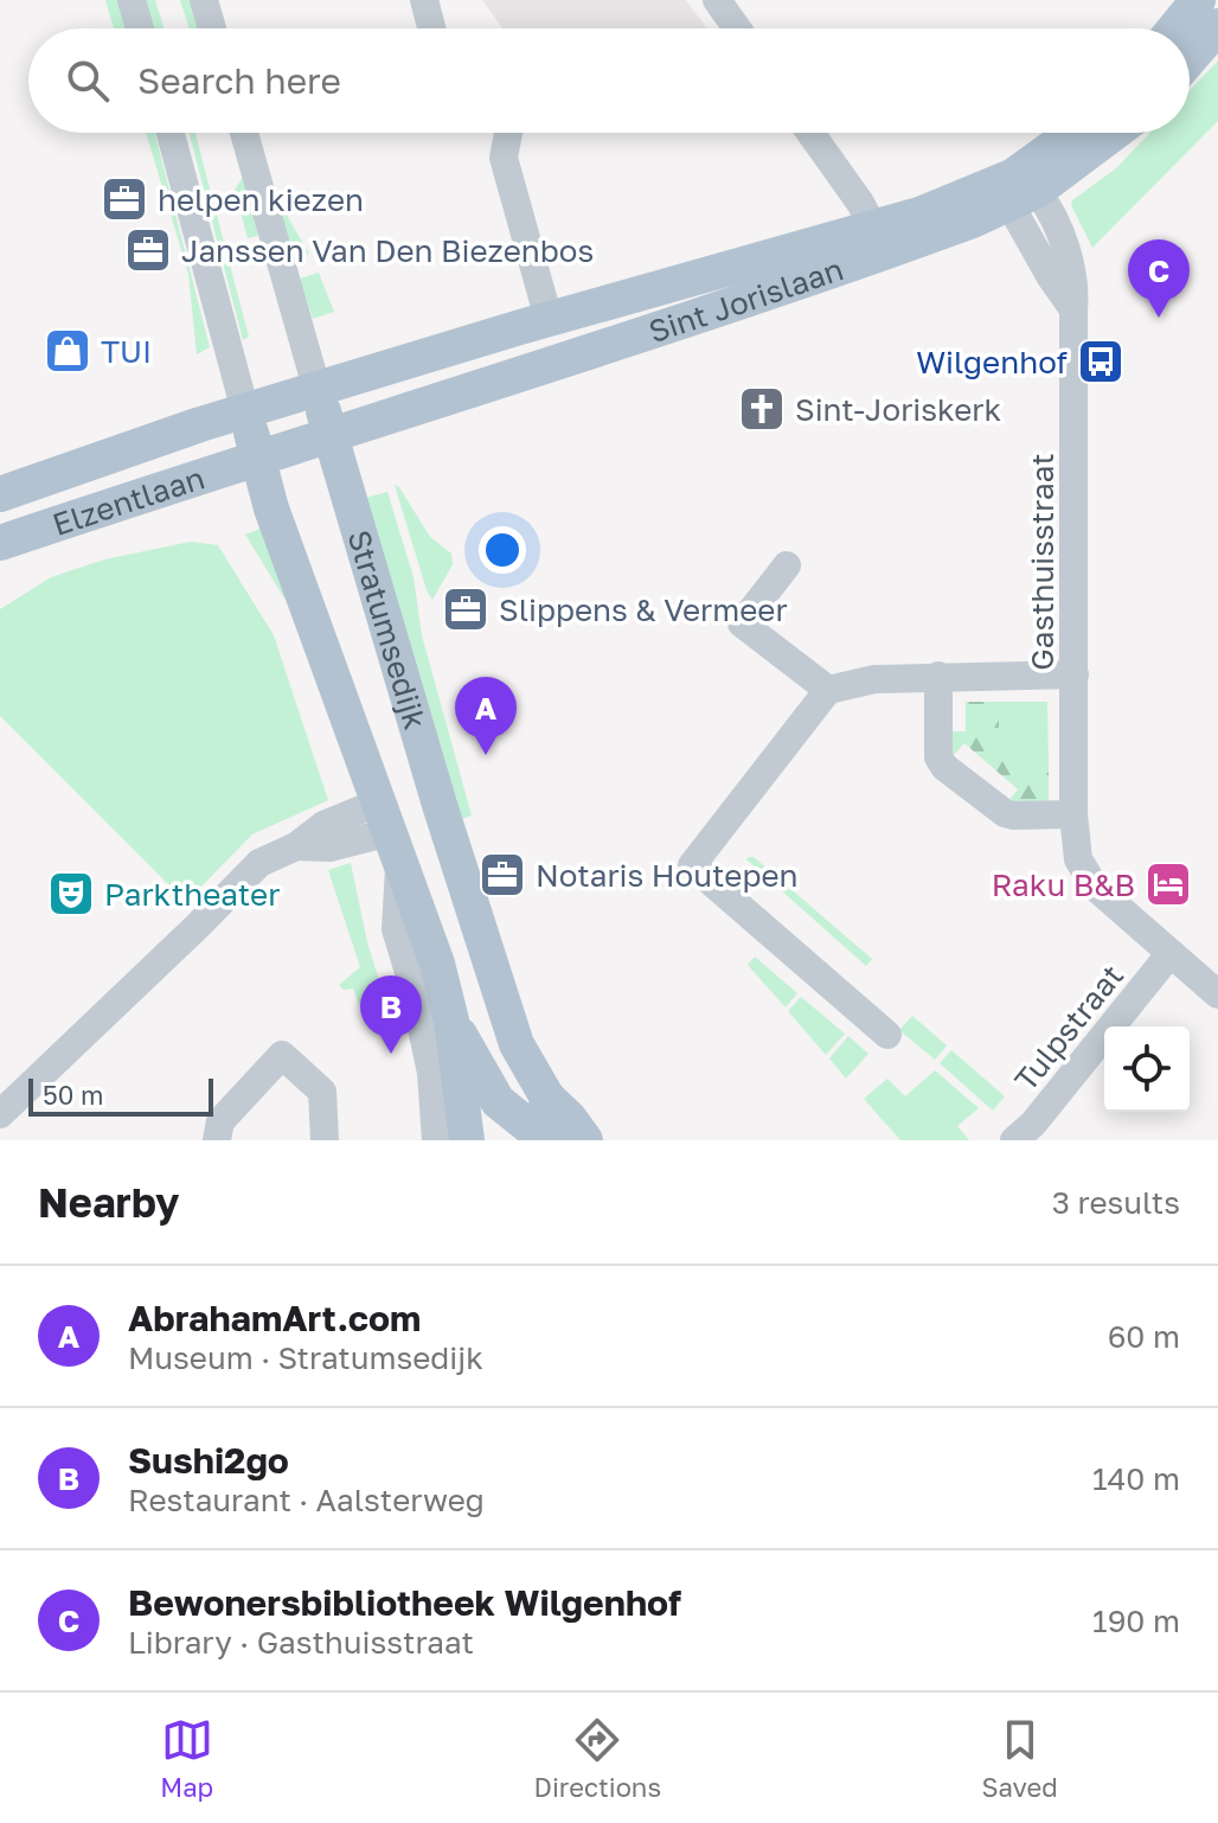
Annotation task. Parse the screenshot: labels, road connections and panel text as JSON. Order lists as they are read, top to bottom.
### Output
{
  "streets": {
    "main road": ["Sint Jorislaan", "Elzentlaan", "Stratumsedijk"],
    "street": ["Gasthuisstraat", "Tulpstraat"]
  },
  "crossings": [
    ["Sint Jorislaan", "Elzentlaan"],
    ["Sint Jorislaan", "Gasthuisstraat"],
    ["Sint Jorislaan", "Stratumsedijk"],
    ["Elzentlaan", "Stratumsedijk"],
    ["Gasthuisstraat", "Tulpstraat"]
  ],
  "places": {
    "office": [
      "helpen kiezen",
      "Janssen Van Den Biezenbos",
      "Slippens & Vermeer",
      "Notaris Houtepen"
    ],
    "shop": ["TUI"],
    "bus stop": ["Wilgenhof"],
    "church": ["Sint-Joriskerk"],
    "hotel": ["Raku B&B"],
    "theatre": ["Parktheater"]
  },
  "scale_bar": "50 m",
  "page": {
    "search": "Search here",
    "pins": ["C", "A", "B"],
    "scale": "50 m",
    "heading": ["Nearby", "3 results"],
    "list": [
      {
        "mark": "A",
        "name": "AbrahamArt.com",
        "note": "Museum · Stratumsedijk",
        "value": "60 m"
      },
      {
        "mark": "B",
        "name": "Sushi2go",
        "note": "Restaurant · Aalsterweg",
        "value": "140 m"
      },
      {
        "mark": "C",
        "name": "Bewonersbibliotheek Wilgenhof",
        "note": "Library · Gasthuisstraat",
        "value": "190 m"
      }
    ],
    "nav": ["Map", "Directions", "Saved"]
  }
}
